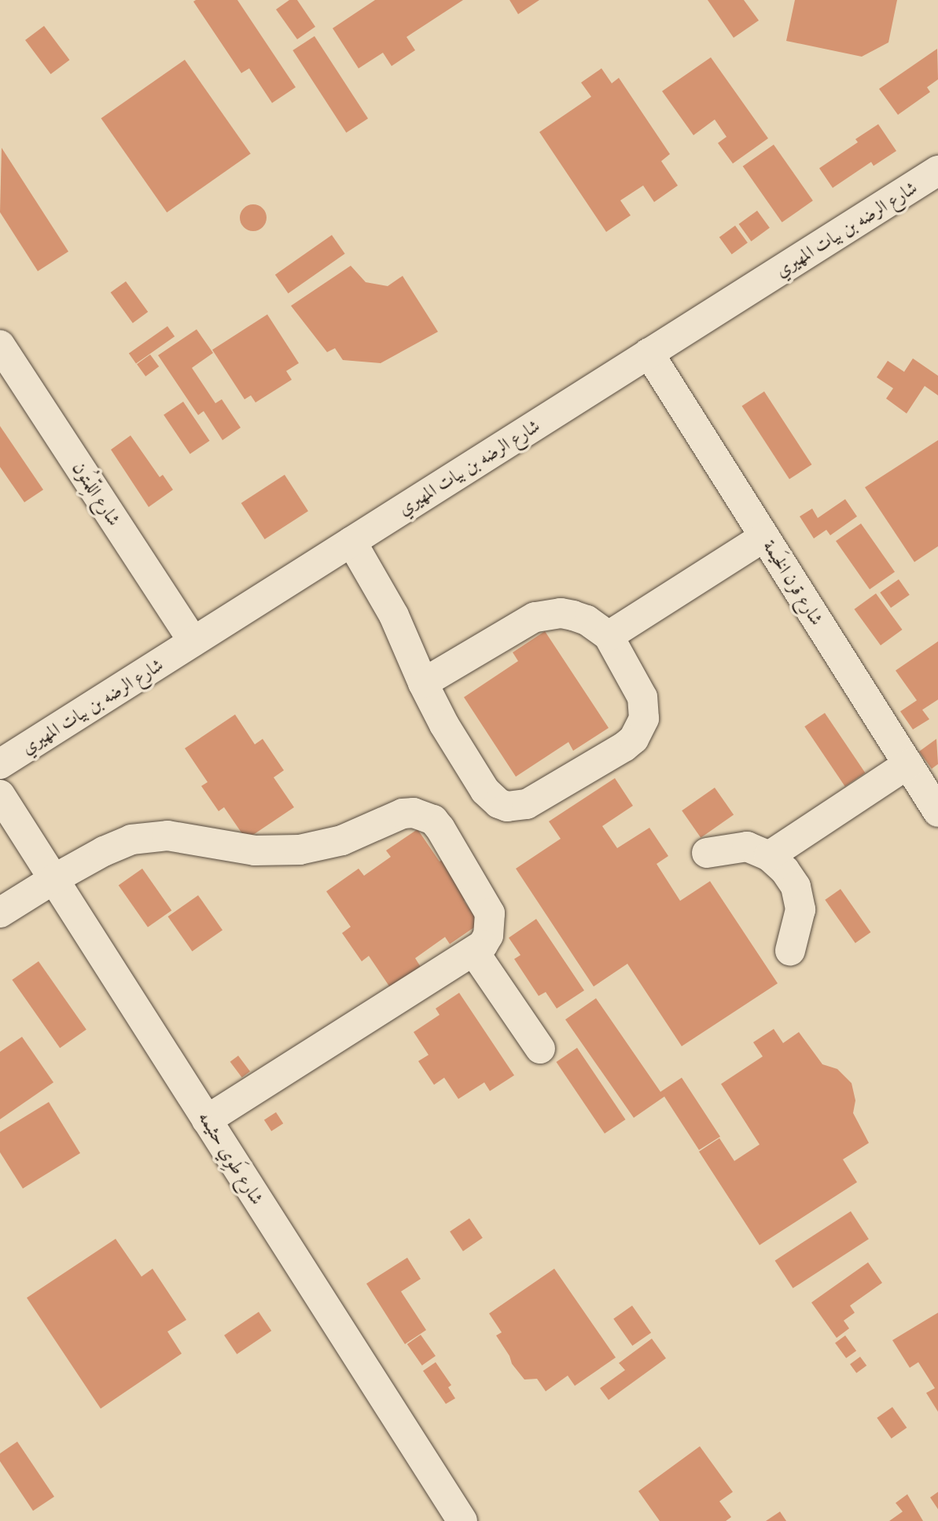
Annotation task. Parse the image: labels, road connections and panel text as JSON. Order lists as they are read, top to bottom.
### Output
{
  "streets": {
    "street": [
      "شارع الرضه بن بيات المهيري",
      "شارع اللِّمتُون",
      "شارع قرن الخَيمة",
      "شارع طَوِي حثيمه"
    ]
  },
  "crossings": [
    ["شارع الرضه بن بيات المهيري", "شارع اللِّمتُون"],
    ["شارع الرضه بن بيات المهيري", "شارع قرن الخَيمة"]
  ]
}
